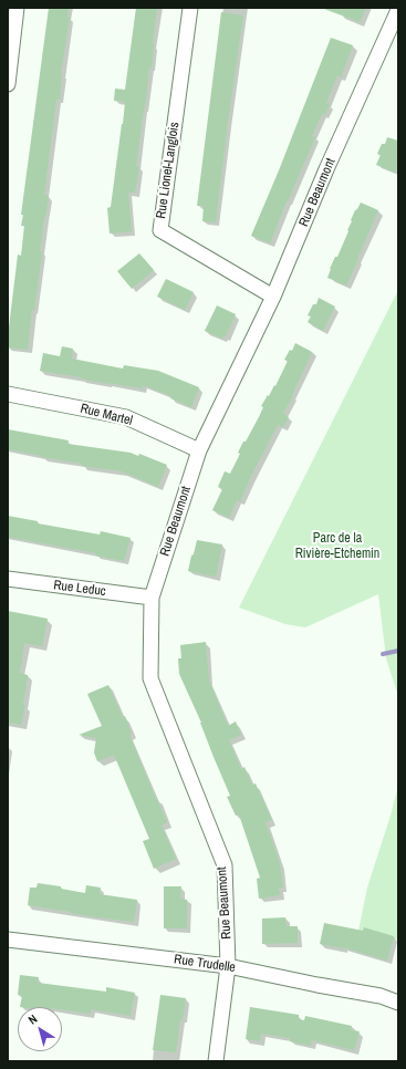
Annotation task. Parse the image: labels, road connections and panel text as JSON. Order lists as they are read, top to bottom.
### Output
{
  "streets": {
    "street": [
      "Rue Lionel-Langlois",
      "Rue Beaumont",
      "Rue Martel",
      "Rue Leduc",
      "Rue Trudelle"
    ]
  },
  "crossings": [
    ["Rue Lionel-Langlois", "Rue Beaumont"],
    ["Rue Beaumont", "Rue Martel"],
    ["Rue Beaumont", "Rue Leduc"],
    ["Rue Beaumont", "Rue Trudelle"]
  ],
  "parks": ["Parc de la Rivière-Etchemin"],
  "north": "top left"
}
